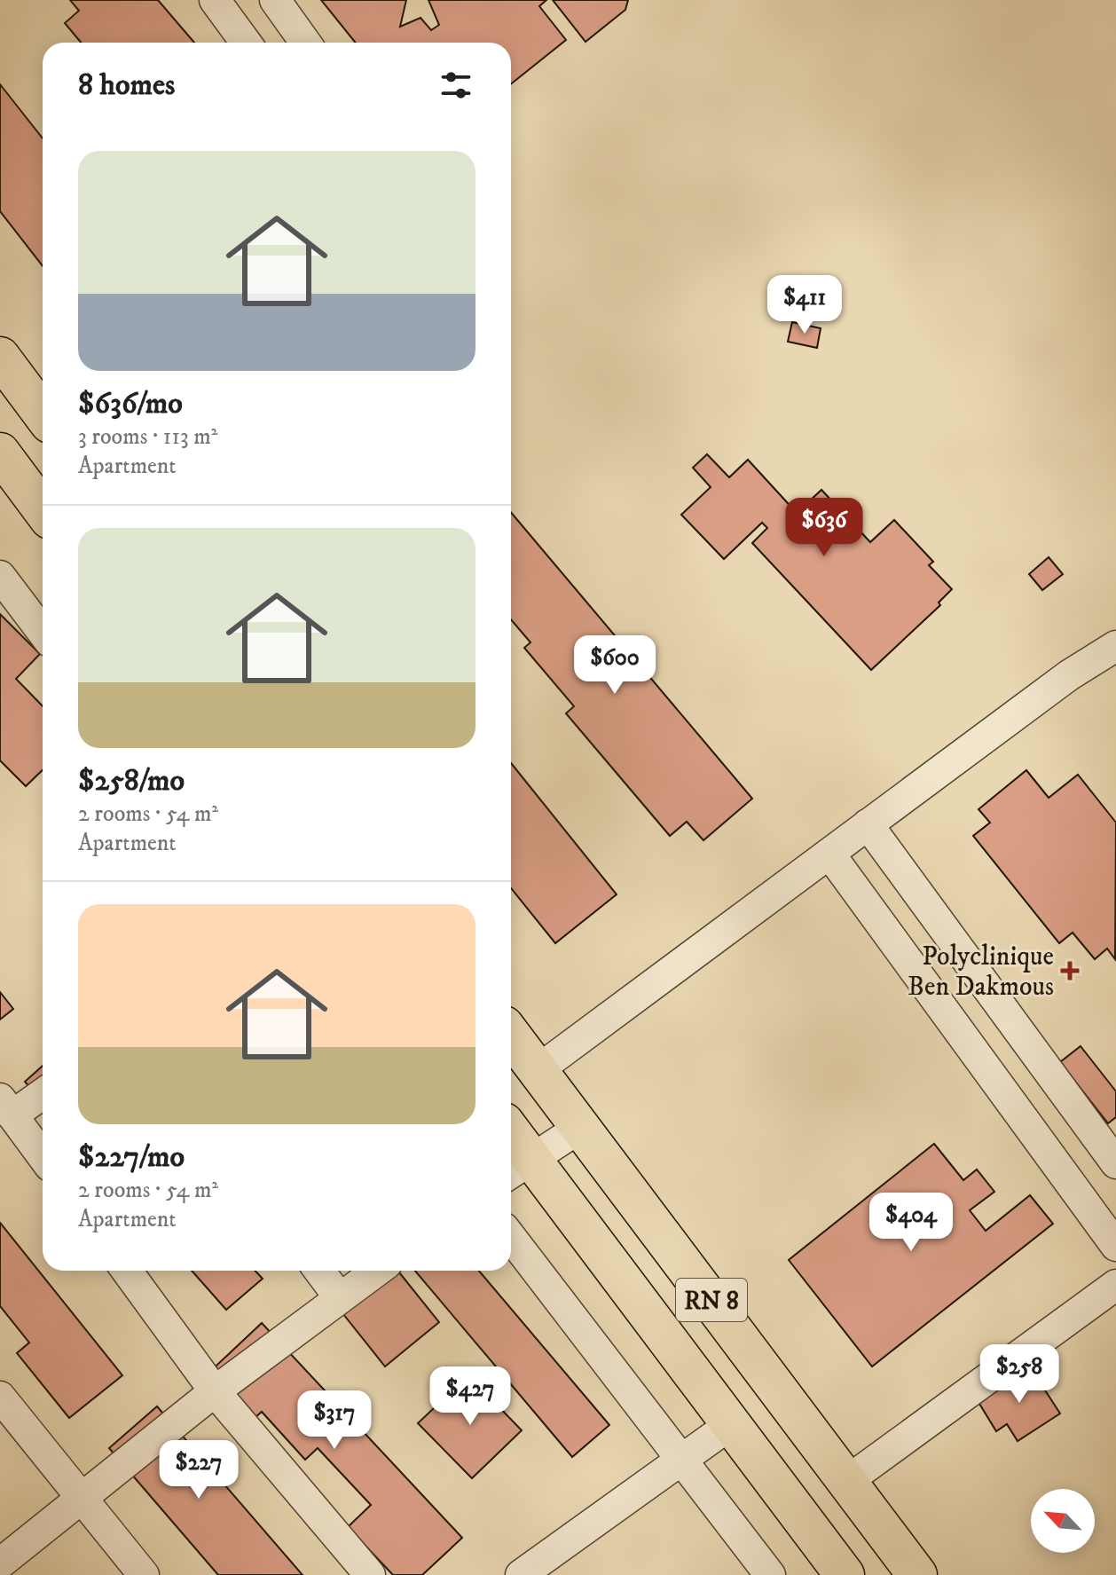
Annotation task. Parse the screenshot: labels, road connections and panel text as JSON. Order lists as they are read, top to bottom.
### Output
{
  "streets": {
    "highway": ["RN 8"]
  },
  "places": {
    "health": ["Polyclinique Ben Dakmous"]
  },
  "north": "top left",
  "page": {
    "heading": "8 homes",
    "list": [
      {
        "name": "$636/mo",
        "note": "3 rooms · 113 m² · Apartment"
      },
      {
        "name": "$258/mo",
        "note": "2 rooms · 54 m² · Apartment"
      },
      {
        "name": "$227/mo",
        "note": "2 rooms · 54 m² · Apartment"
      }
    ],
    "price": [
      "$411",
      "$636",
      "$600",
      "$404",
      "$258",
      "$427",
      "$317",
      "$227"
    ]
  }
}
